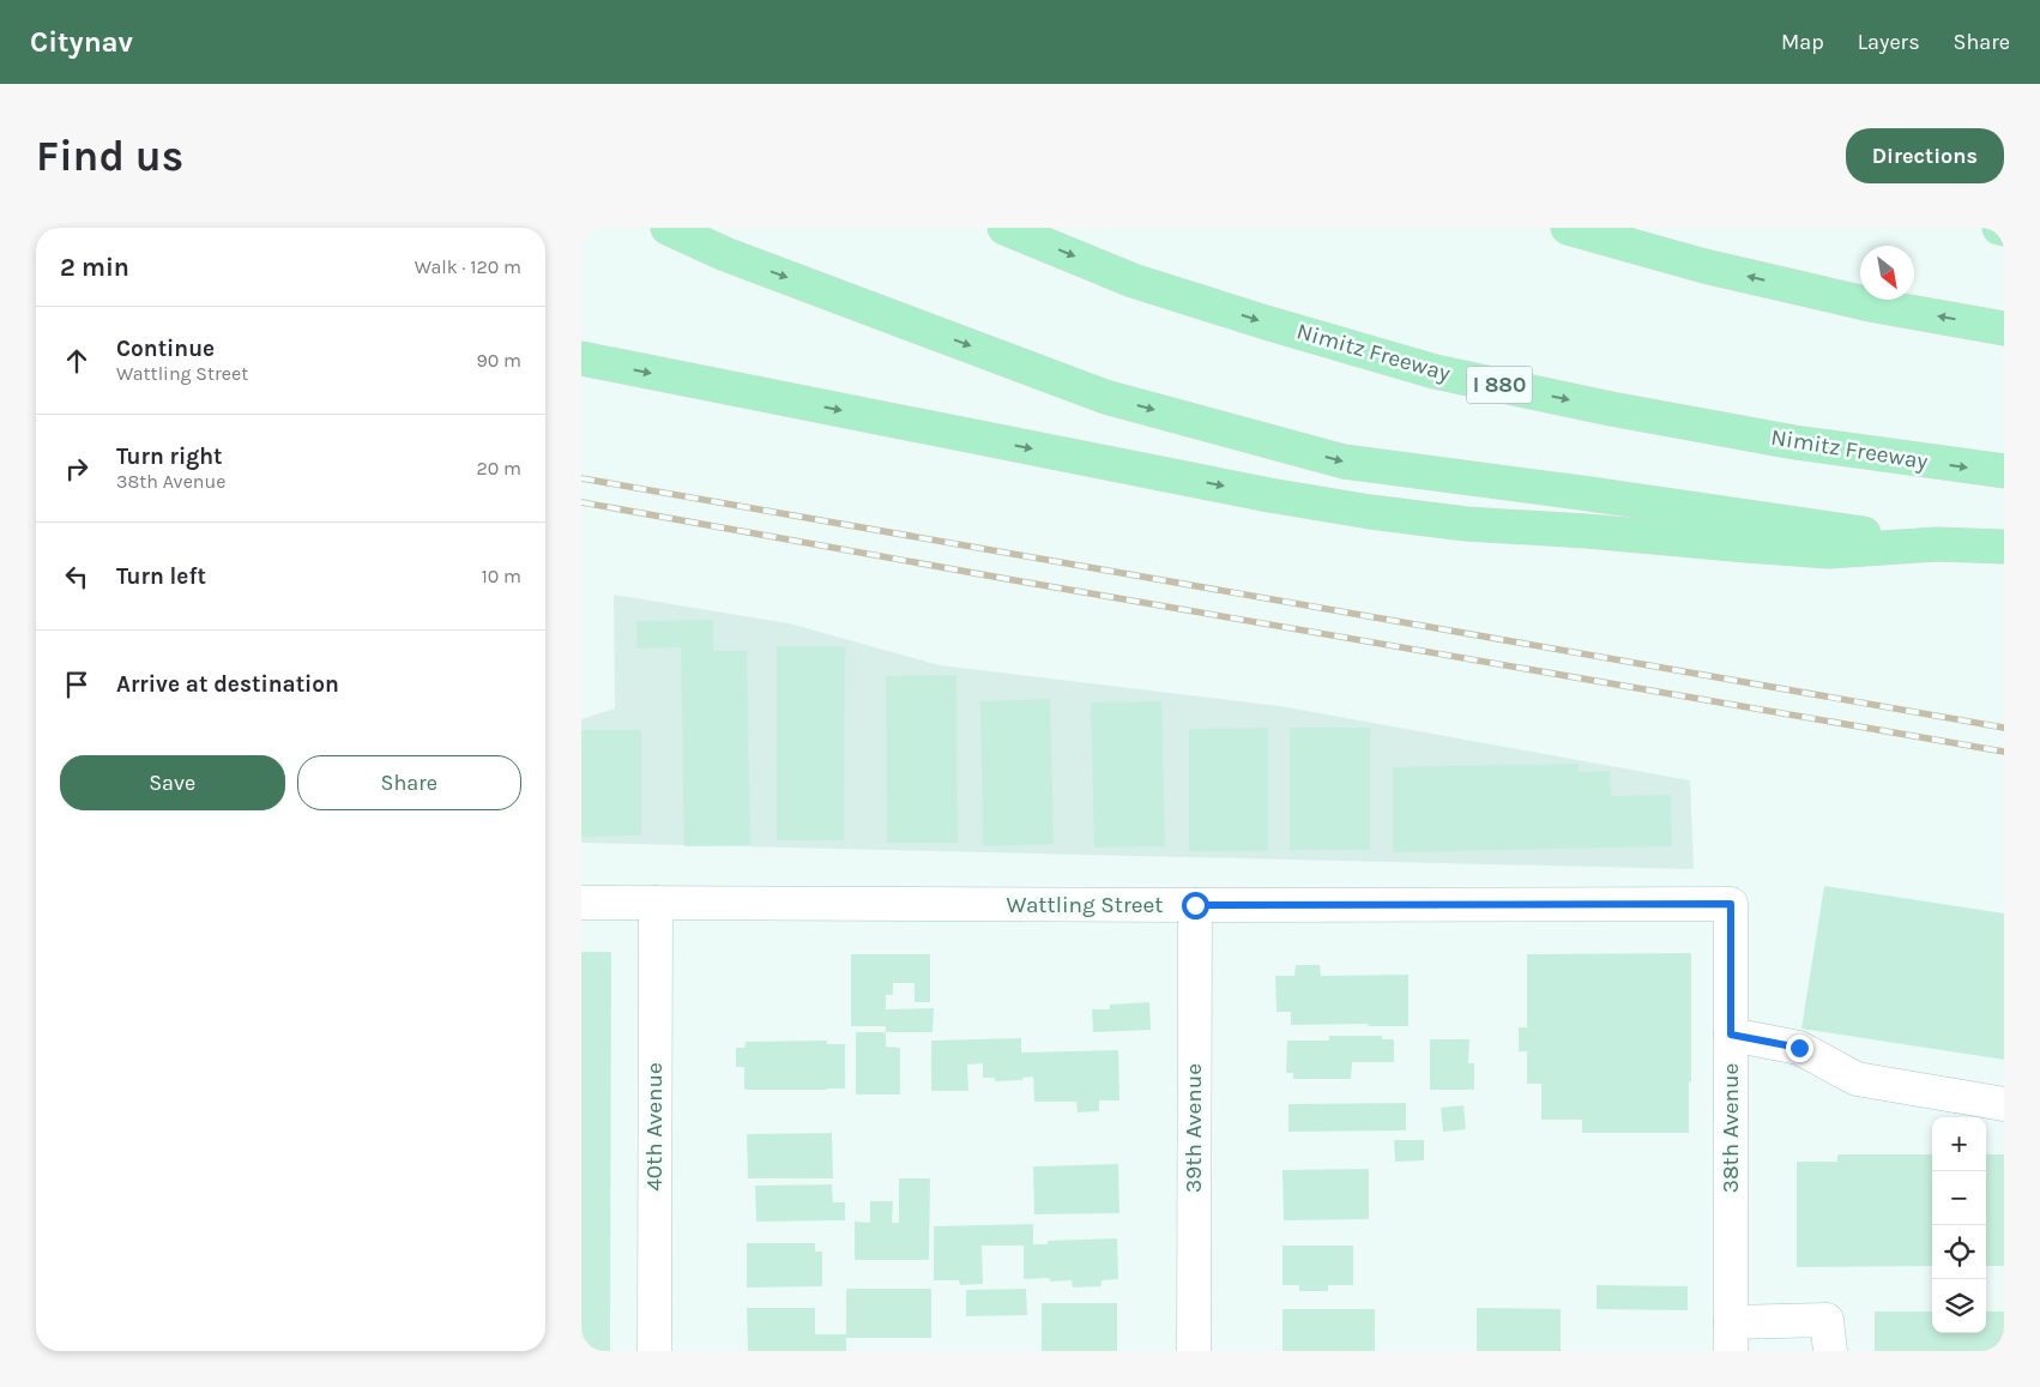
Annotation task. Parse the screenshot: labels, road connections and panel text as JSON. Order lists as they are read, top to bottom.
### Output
{
  "streets": {
    "highway": ["Nimitz Freeway", "I 880"],
    "street": [
      "Wattling Street",
      "40th Avenue",
      "39th Avenue",
      "38th Avenue"
    ]
  },
  "crossings": [
    ["Wattling Street", "40th Avenue"],
    ["Wattling Street", "39th Avenue"],
    ["Wattling Street", "38th Avenue"]
  ],
  "north": "bottom right",
  "page": {
    "header": "Citynav",
    "nav": ["Map", "Layers", "Share"],
    "buttons": [
      "Directions",
      ["Save", "Share"]
    ],
    "title": "Find us",
    "heading": ["2 min", "Walk · 120 m"],
    "list": [
      ["Continue", "Wattling Street", "90 m"],
      ["Turn right", "38th Avenue", "20 m"],
      ["Turn left", "10 m"],
      "Arrive at destination"
    ],
    "map_buttons": ["+", "−"]
  }
}
